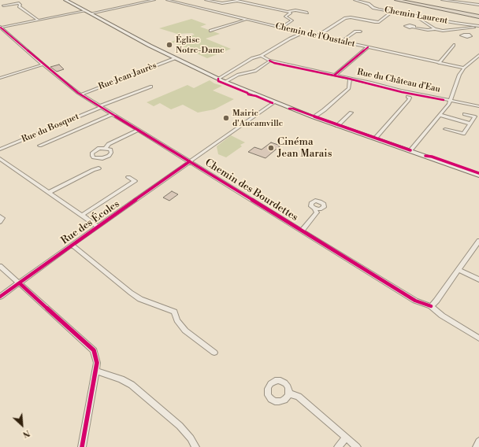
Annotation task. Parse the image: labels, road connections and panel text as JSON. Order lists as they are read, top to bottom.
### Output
{
  "streets": {
    "street": [
      "Chemin Laurent",
      "Chemin de l'Oustalet",
      "Rue Jean Jaurès",
      "Rue du Château d'Eau",
      "Rue du Bosquet",
      "Chemin des Bourdettes",
      "Rue des Écoles"
    ]
  },
  "crossings": [
    ["Rue Jean Jaurès", "Chemin des Bourdettes"],
    ["Rue du Bosquet", "Chemin des Bourdettes"],
    ["Chemin des Bourdettes", "Rue des Écoles"]
  ],
  "places": ["Église Notre-Dame", "Mairie d'Aucamville", "Cinéma Jean Marais"],
  "north": "bottom right"
}
